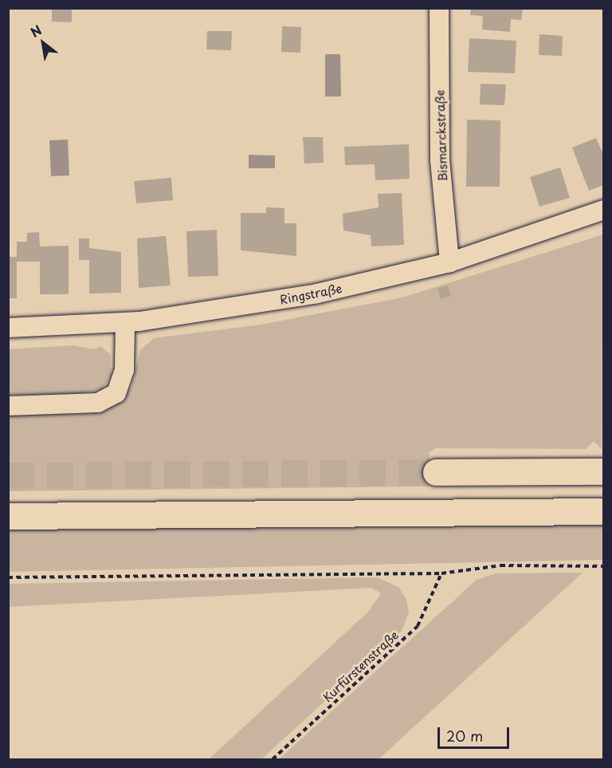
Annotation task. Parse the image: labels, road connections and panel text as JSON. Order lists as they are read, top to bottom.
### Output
{
  "streets": {
    "street": ["Bismarckstraße", "Ringstraße"],
    "path": ["Kurfürstenstraße"]
  },
  "crossings": [
    ["Bismarckstraße", "Ringstraße"]
  ],
  "scale_bar": "20 m",
  "north": "top left"
}
